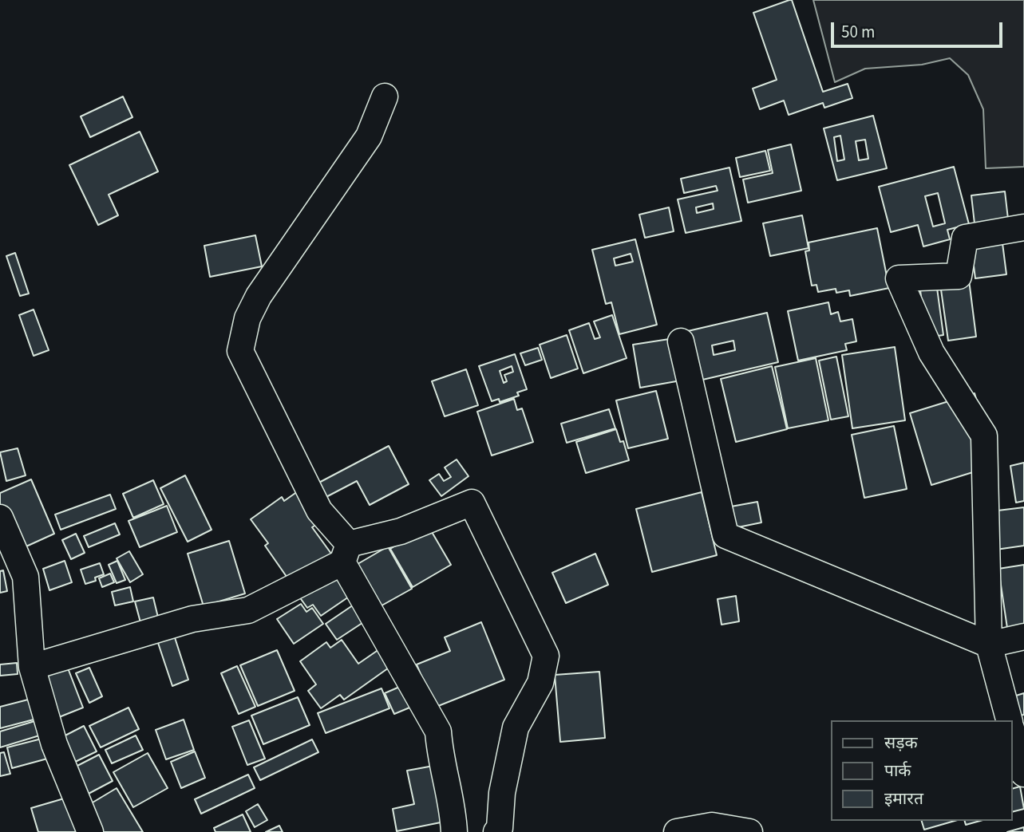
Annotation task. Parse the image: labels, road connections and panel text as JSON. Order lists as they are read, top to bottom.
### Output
{
  "legend": ["सड़क", "पार्क", "इमारत"],
  "scale_bar": "50 m"
}
